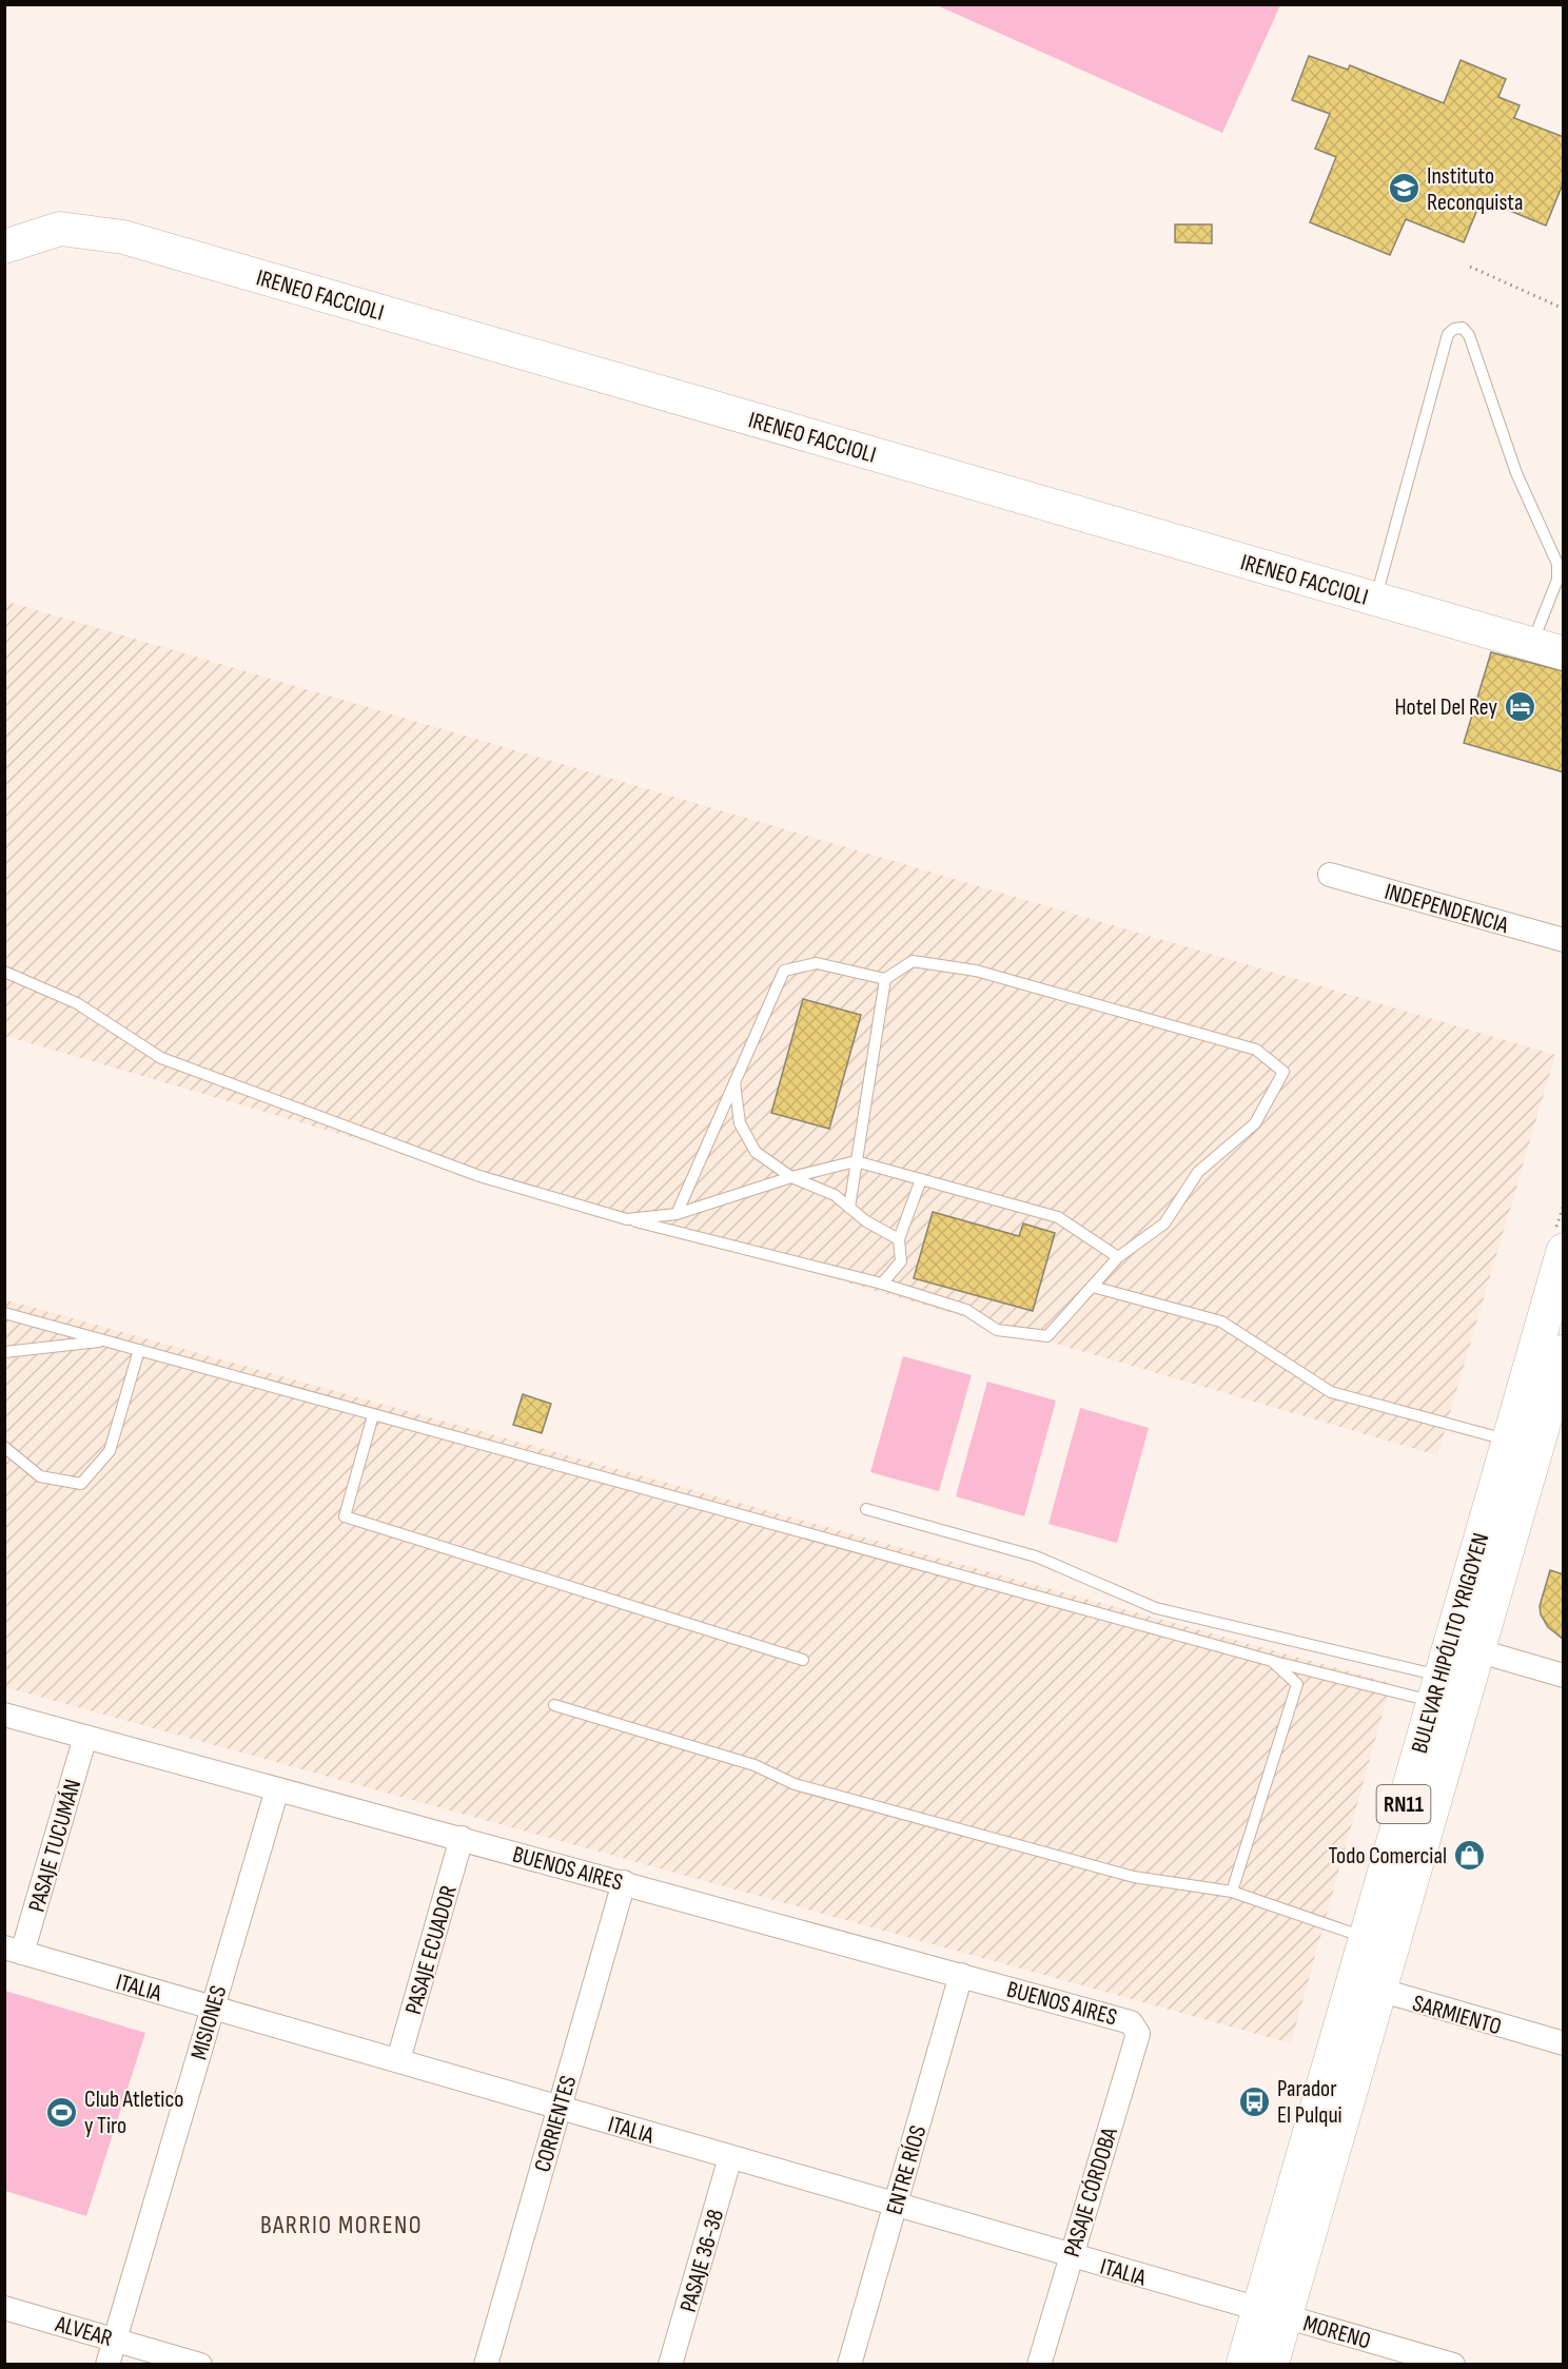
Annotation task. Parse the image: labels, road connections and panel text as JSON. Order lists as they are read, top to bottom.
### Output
{
  "streets": {
    "highway": ["BULEVAR HIPÓLITO YRIGOYEN", "RN11"],
    "street": [
      "IRENEO FACCIOLI",
      "INDEPENDENCIA",
      "PASAJE TUCUMÁN",
      "BUENOS AIRES",
      "PASAJE ECUADOR",
      "ITALIA",
      "SARMIENTO",
      "MISIONES",
      "CORRIENTES",
      "ENTRE RÍOS",
      "PASAJE CÓRDOBA",
      "PASAJE 36-38",
      "ALVEAR",
      "MORENO"
    ]
  },
  "crossings": [
    ["BULEVAR HIPÓLITO YRIGOYEN", "ITALIA"],
    ["BULEVAR HIPÓLITO YRIGOYEN", "SARMIENTO"],
    ["BULEVAR HIPÓLITO YRIGOYEN", "MORENO"],
    ["PASAJE TUCUMÁN", "BUENOS AIRES"],
    ["PASAJE TUCUMÁN", "ITALIA"],
    ["BUENOS AIRES", "PASAJE ECUADOR"],
    ["BUENOS AIRES", "MISIONES"],
    ["BUENOS AIRES", "CORRIENTES"],
    ["BUENOS AIRES", "ENTRE RÍOS"],
    ["BUENOS AIRES", "PASAJE CÓRDOBA"],
    ["PASAJE ECUADOR", "ITALIA"],
    ["ITALIA", "MISIONES"],
    ["ITALIA", "CORRIENTES"],
    ["ITALIA", "ENTRE RÍOS"],
    ["ITALIA", "PASAJE CÓRDOBA"],
    ["ITALIA", "PASAJE 36-38"],
    ["ITALIA", "MORENO"],
    ["MISIONES", "ALVEAR"]
  ],
  "districts": ["BARRIO MORENO"],
  "places": {
    "school or university": ["Instituto Reconquista"],
    "hotel": ["Hotel Del Rey"],
    "shop": ["Todo Comercial"],
    "bus stop": ["Parador El Pulqui"],
    "sports": ["Club Atletico y Tiro"]
  }
}
